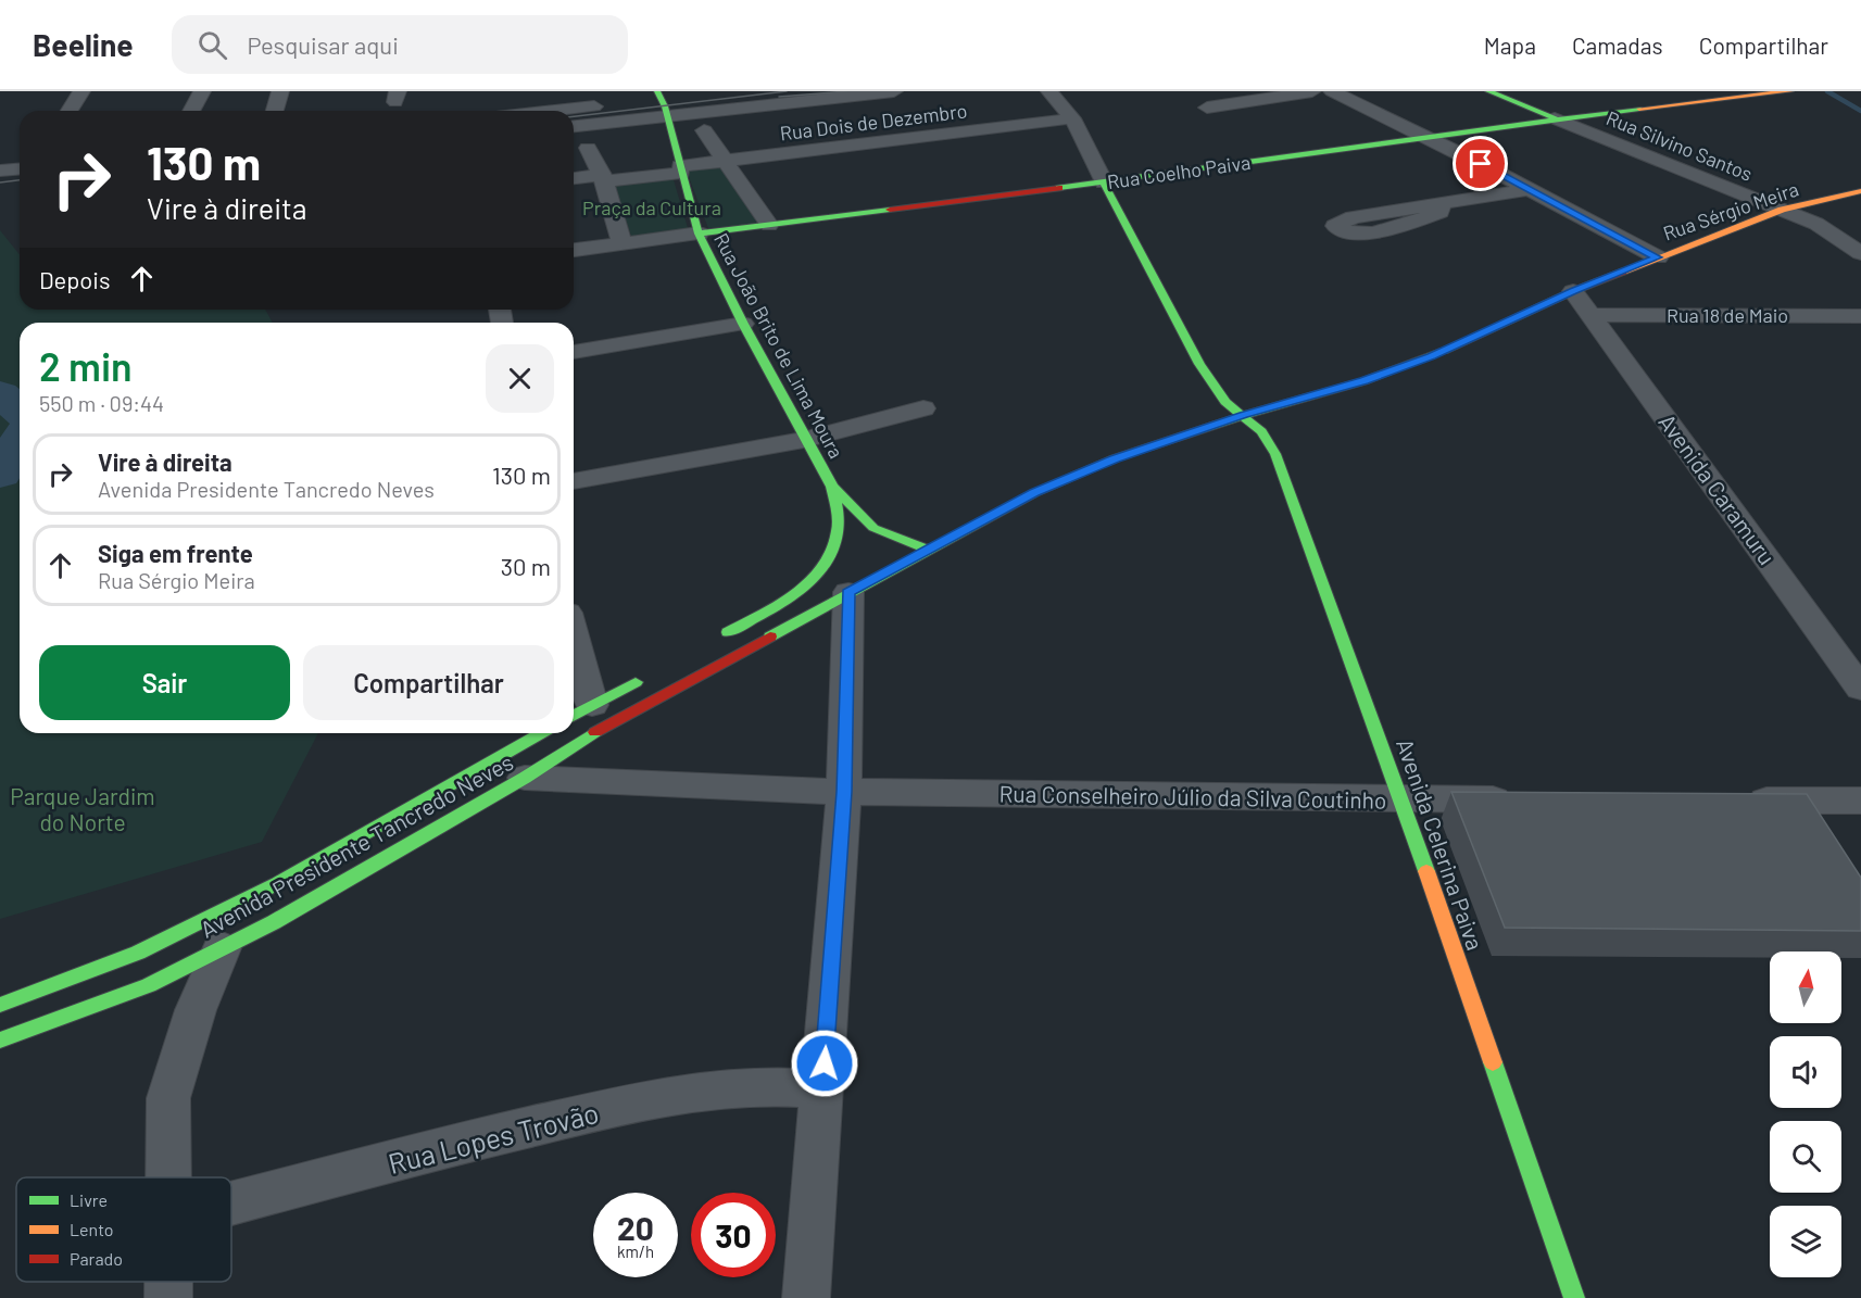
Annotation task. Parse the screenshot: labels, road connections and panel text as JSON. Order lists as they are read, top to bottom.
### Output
{
  "streets": {
    "main road": [
      "Rua Silvino Santos",
      "Rua Coelho Paiva",
      "Rua Sérgio Meira",
      "Rua João Brito de Lima Moura",
      "Avenida Celerina Paiva",
      "Avenida Presidente Tancredo Neves"
    ],
    "street": [
      "Rua Dois de Dezembro",
      "Rua 18 de Maio",
      "Avenida Caramuru",
      "Rua Conselheiro Júlio da Silva Coutinho",
      "Rua Lopes Trovão"
    ]
  },
  "crossings": [
    ["Rua Dois de Dezembro", "Rua João Brito de Lima Moura"],
    ["Rua Silvino Santos", "Rua Coelho Paiva"],
    ["Rua Silvino Santos", "Rua Sérgio Meira"],
    ["Rua Coelho Paiva", "Rua João Brito de Lima Moura"],
    ["Rua Coelho Paiva", "Avenida Celerina Paiva"],
    ["Rua Sérgio Meira", "Avenida Caramuru"],
    ["Rua Sérgio Meira", "Avenida Celerina Paiva"],
    ["Rua Sérgio Meira", "Avenida Presidente Tancredo Neves"],
    ["Rua 18 de Maio", "Avenida Caramuru"],
    ["Rua Conselheiro Júlio da Silva Coutinho", "Avenida Celerina Paiva"],
    ["Rua Conselheiro Júlio da Silva Coutinho", "Avenida Presidente Tancredo Neves"]
  ],
  "parks": ["Praça da Cultura", "Parque Jardim do Norte"],
  "legend": ["Livre", "Lento", "Parado"],
  "north": "top",
  "page": {
    "header": "Beeline",
    "search": "Pesquisar aqui",
    "nav": ["Mapa", "Camadas", "Compartilhar"],
    "turn": ["130 m", "Vire à direita"],
    "then": "Depois",
    "heading": ["2 min", "550 m · 09:44"],
    "list": [
      {
        "name": "Vire à direita",
        "note": "Avenida Presidente Tancredo Neves",
        "value": "130 m"
      },
      {
        "name": "Siga em frente",
        "note": "Rua Sérgio Meira",
        "value": "30 m"
      }
    ],
    "buttons": ["Sair", "Compartilhar"],
    "speed": "20 km/h",
    "limit": "30"
  }
}
